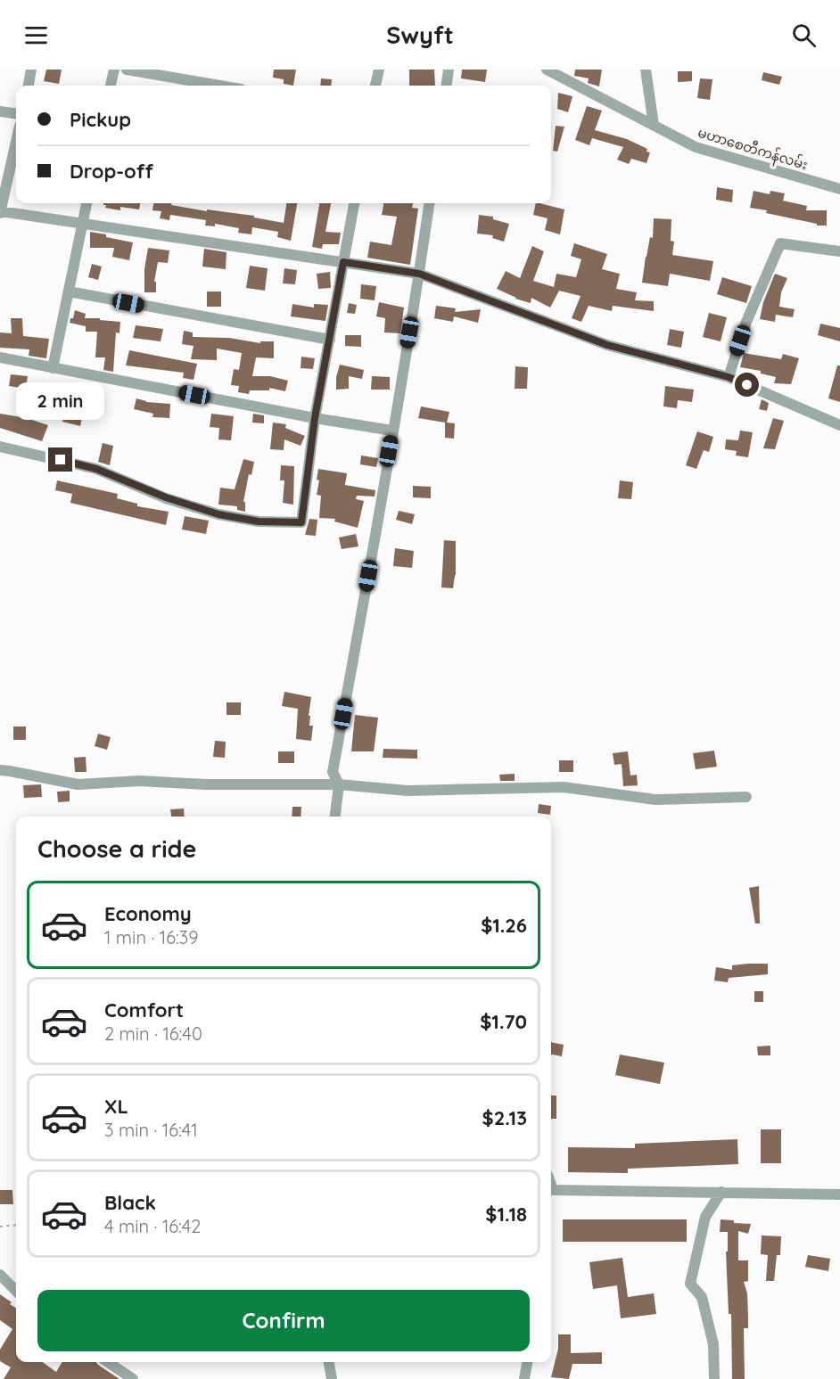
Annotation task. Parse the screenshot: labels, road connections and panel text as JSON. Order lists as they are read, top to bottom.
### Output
{
  "streets": {
    "street": ["မဟာစေတီကန်လမ်း"]
  },
  "page": {
    "header": "Swyft",
    "banner": ["Pickup", "Drop-off"],
    "bubble": "2 min",
    "heading": "Choose a ride",
    "list": [
      {
        "name": "Economy",
        "note": "1 min · 16:39",
        "value": "$1.26"
      },
      {
        "name": "Comfort",
        "note": "2 min · 16:40",
        "value": "$1.70"
      },
      {
        "name": "XL",
        "note": "3 min · 16:41",
        "value": "$2.13"
      },
      {
        "name": "Black",
        "note": "4 min · 16:42",
        "value": "$1.18"
      }
    ],
    "buttons": "Confirm"
  }
}
